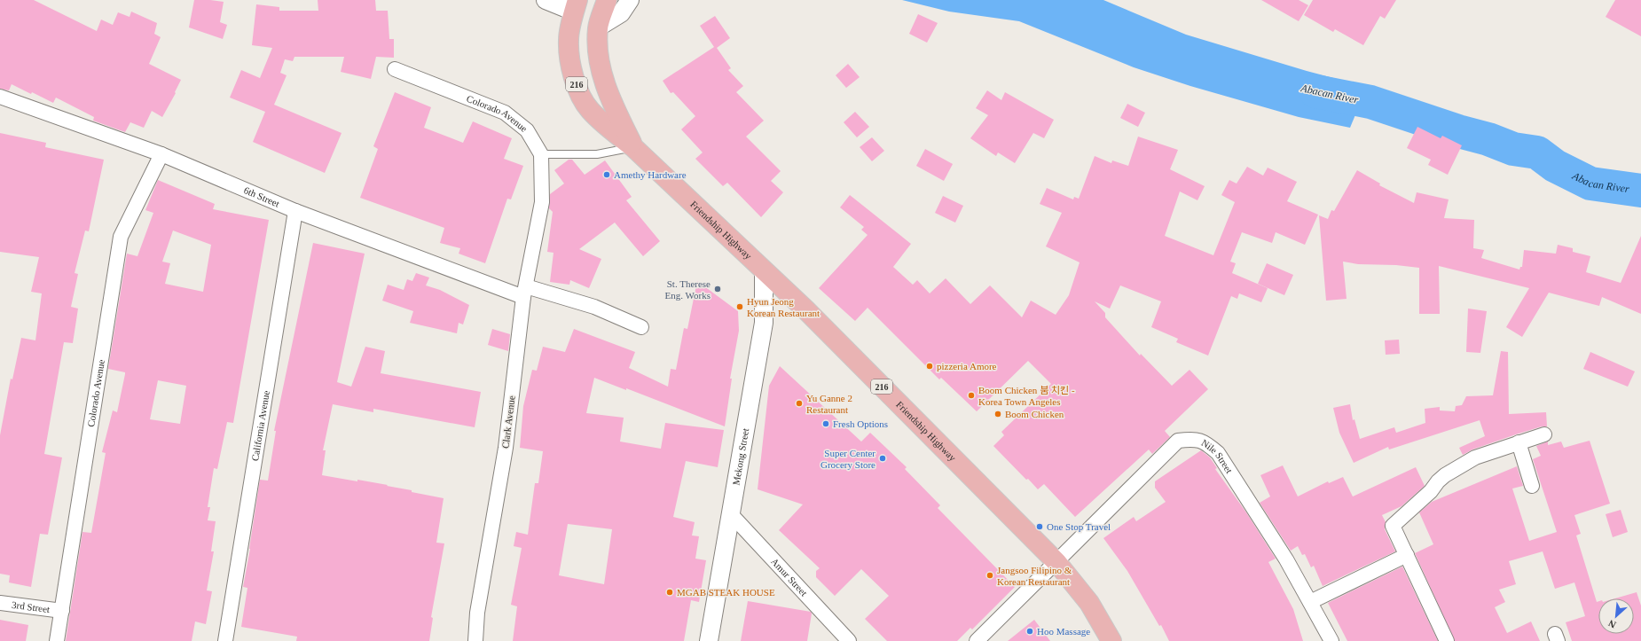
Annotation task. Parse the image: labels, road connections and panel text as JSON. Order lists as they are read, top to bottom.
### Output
{
  "streets": {
    "main road": ["216", "Friendship Highway"],
    "street": [
      "Colorado Avenue",
      "6th Street",
      "Clark Avenue",
      "California Avenue",
      "Mekong Street",
      "Nile Street",
      "Amur Street",
      "3rd Street"
    ]
  },
  "crossings": [
    ["Colorado Avenue", "6th Street"],
    ["Colorado Avenue", "Clark Avenue"],
    ["Colorado Avenue", "3rd Street"],
    ["6th Street", "Clark Avenue"],
    ["6th Street", "California Avenue"],
    ["Friendship Highway", "Mekong Street"],
    ["Friendship Highway", "Nile Street"],
    ["Mekong Street", "Amur Street"]
  ],
  "water": ["Abacan River"],
  "places": [
    "Amethy Hardware",
    "St. Therese Eng. Works",
    "Hyun Jeong Korean Restaurant",
    "pizzeria Amore",
    "Boom Chicken 붐 치킨 - Korea Town Angeles",
    "Yu Ganne 2 Restaurant",
    "Boom Chicken",
    "Fresh Options",
    "Super Center Grocery Store",
    "One Stop Travel",
    "Jangsoo Filipino & Korean Restaurant",
    "MGAB STEAK HOUSE",
    "Hoo Massage"
  ],
  "north": "bottom left"
}
